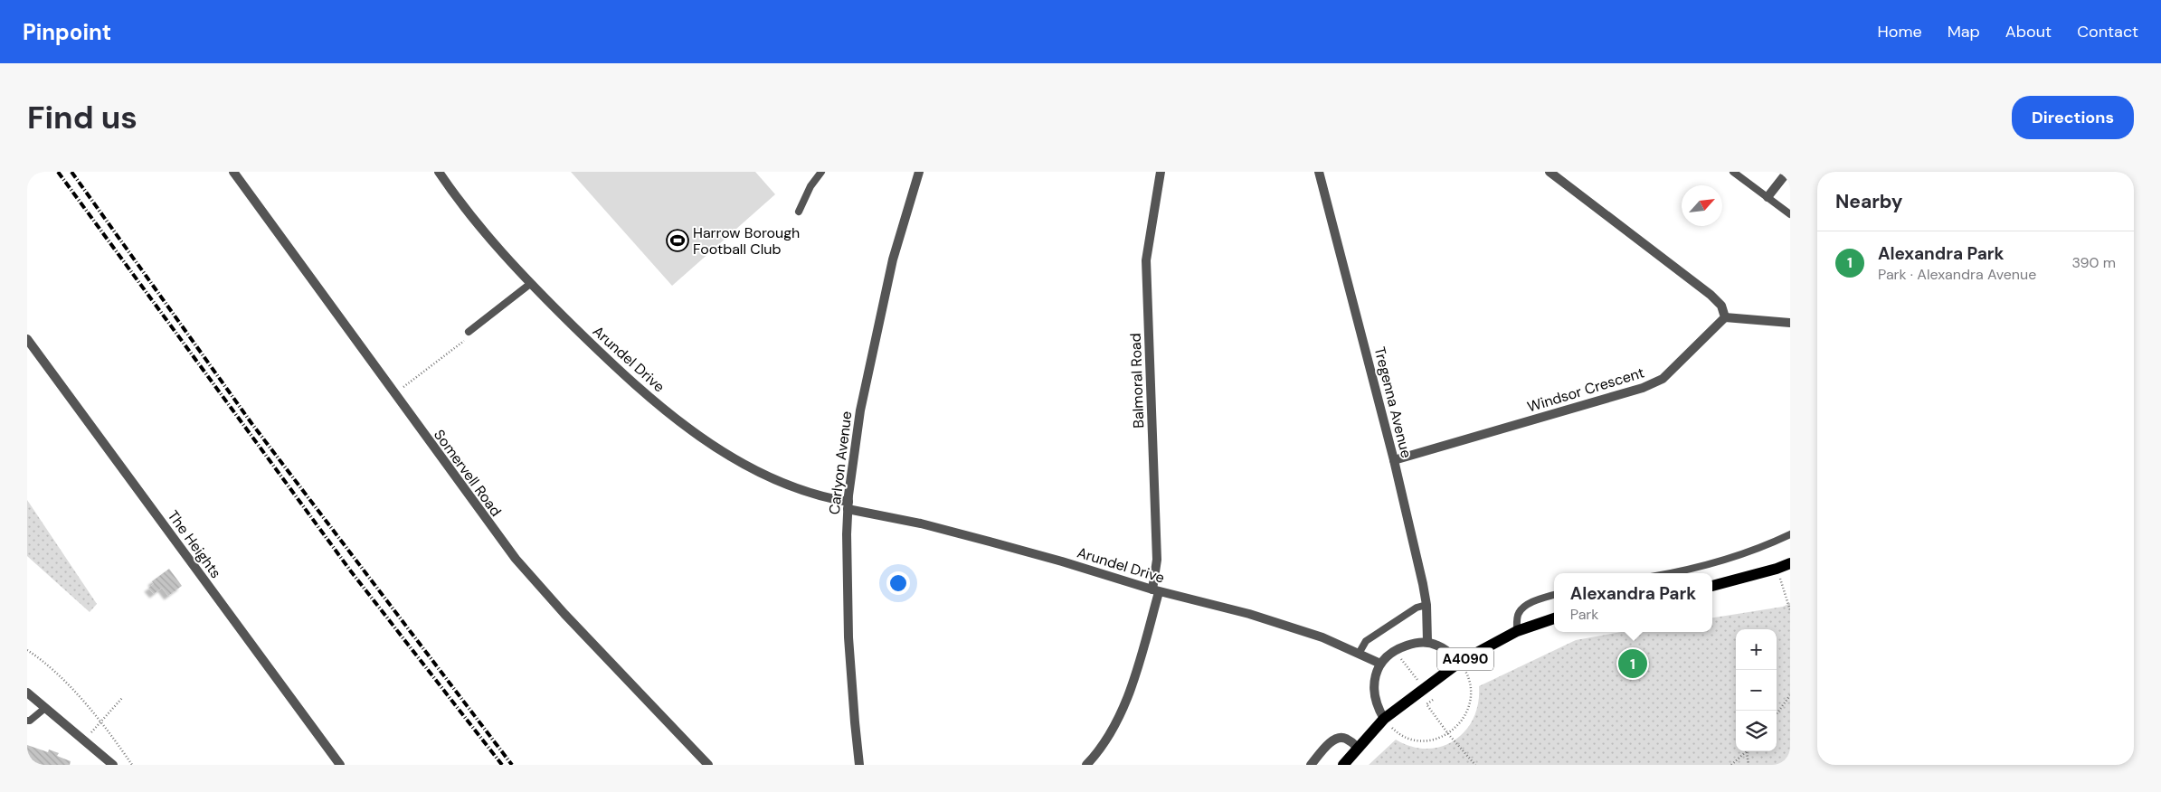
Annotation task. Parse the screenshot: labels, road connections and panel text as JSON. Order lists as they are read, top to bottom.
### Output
{
  "streets": {
    "main road": ["A4090"],
    "street": [
      "Arundel Drive",
      "Balmoral Road",
      "Windsor Crescent",
      "Tregenna Avenue",
      "Carlyon Avenue",
      "Somervell Road",
      "The Heights"
    ]
  },
  "crossings": [
    ["Arundel Drive", "Balmoral Road"],
    ["Arundel Drive", "Carlyon Avenue"],
    ["Windsor Crescent", "Tregenna Avenue"]
  ],
  "places": {
    "sports": ["Harrow Borough Football Club"]
  },
  "north": "top right",
  "page": {
    "header": "Pinpoint",
    "nav": [
      "Home",
      "Map",
      "About",
      "Contact"
    ],
    "buttons": "Directions",
    "title": "Find us",
    "heading": "Nearby",
    "list": [
      {
        "mark": "1",
        "name": "Alexandra Park",
        "note": "Park · Alexandra Avenue",
        "value": "390 m"
      }
    ],
    "popup": ["Alexandra Park", "Park"],
    "map_buttons": ["+", "−"],
    "pins": "1"
  }
}
